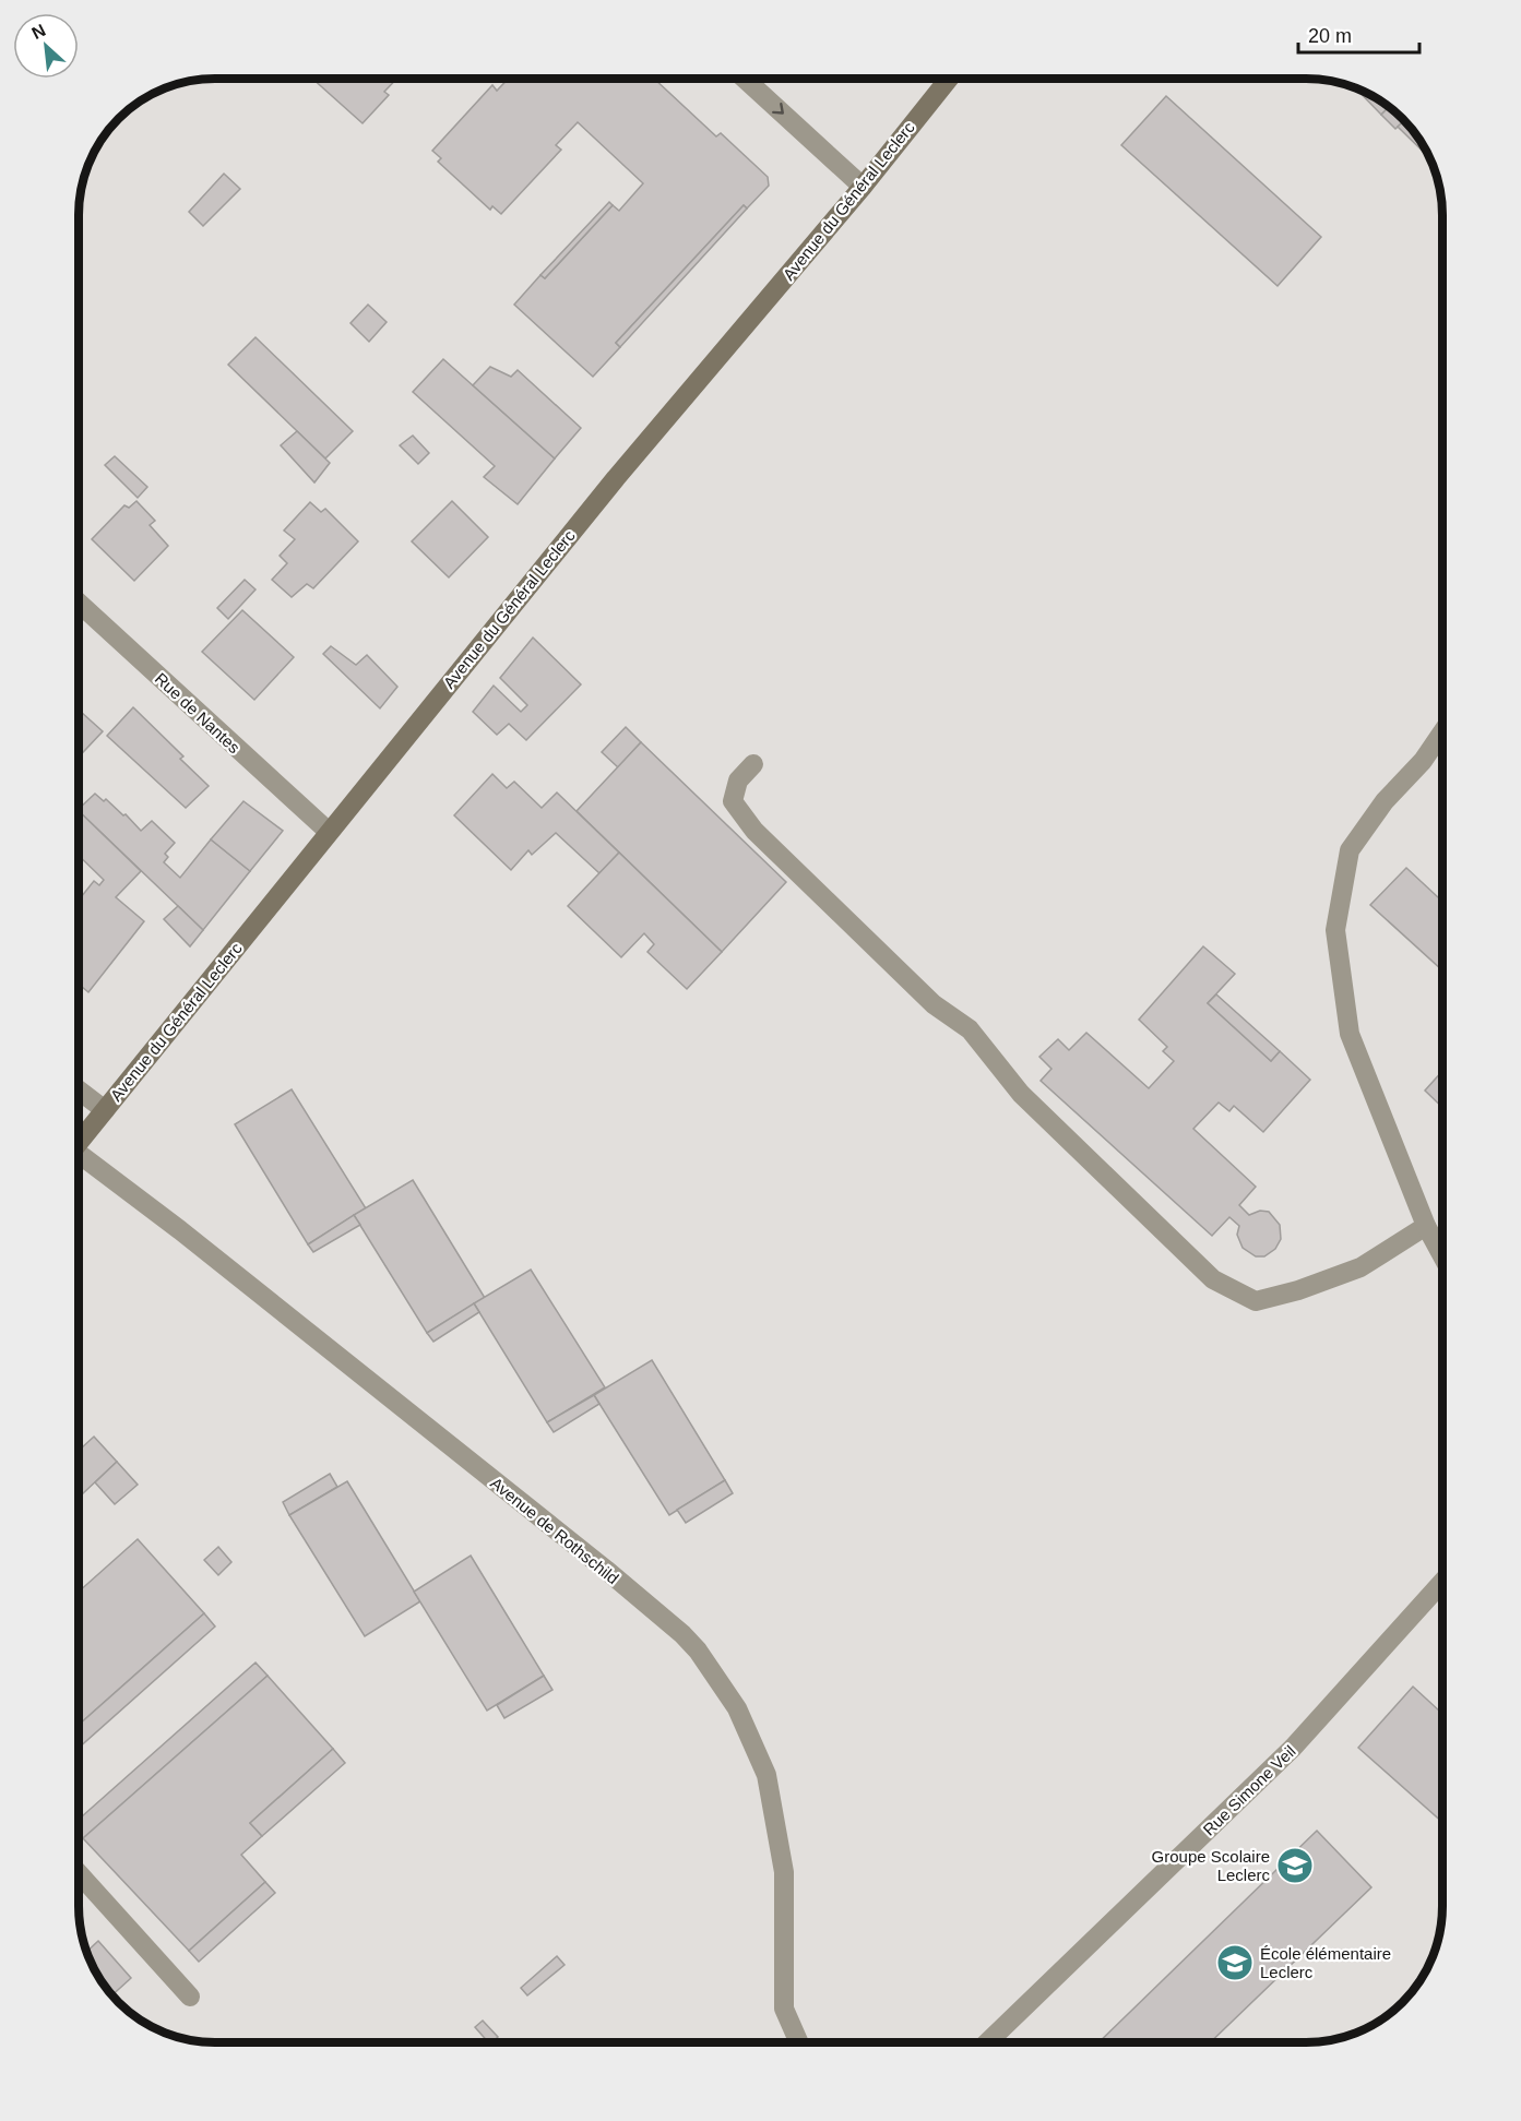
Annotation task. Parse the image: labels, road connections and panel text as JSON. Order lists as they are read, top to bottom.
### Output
{
  "streets": {
    "main road": ["Avenue du Général Leclerc"],
    "street": ["Rue de Nantes", "Avenue de Rothschild", "Rue Simone Veil"]
  },
  "crossings": [
    ["Avenue du Général Leclerc", "Rue de Nantes"]
  ],
  "places": {
    "school or university": ["Groupe Scolaire Leclerc", "École élémentaire Leclerc"]
  },
  "scale_bar": "20 m",
  "north": "top left"
}
